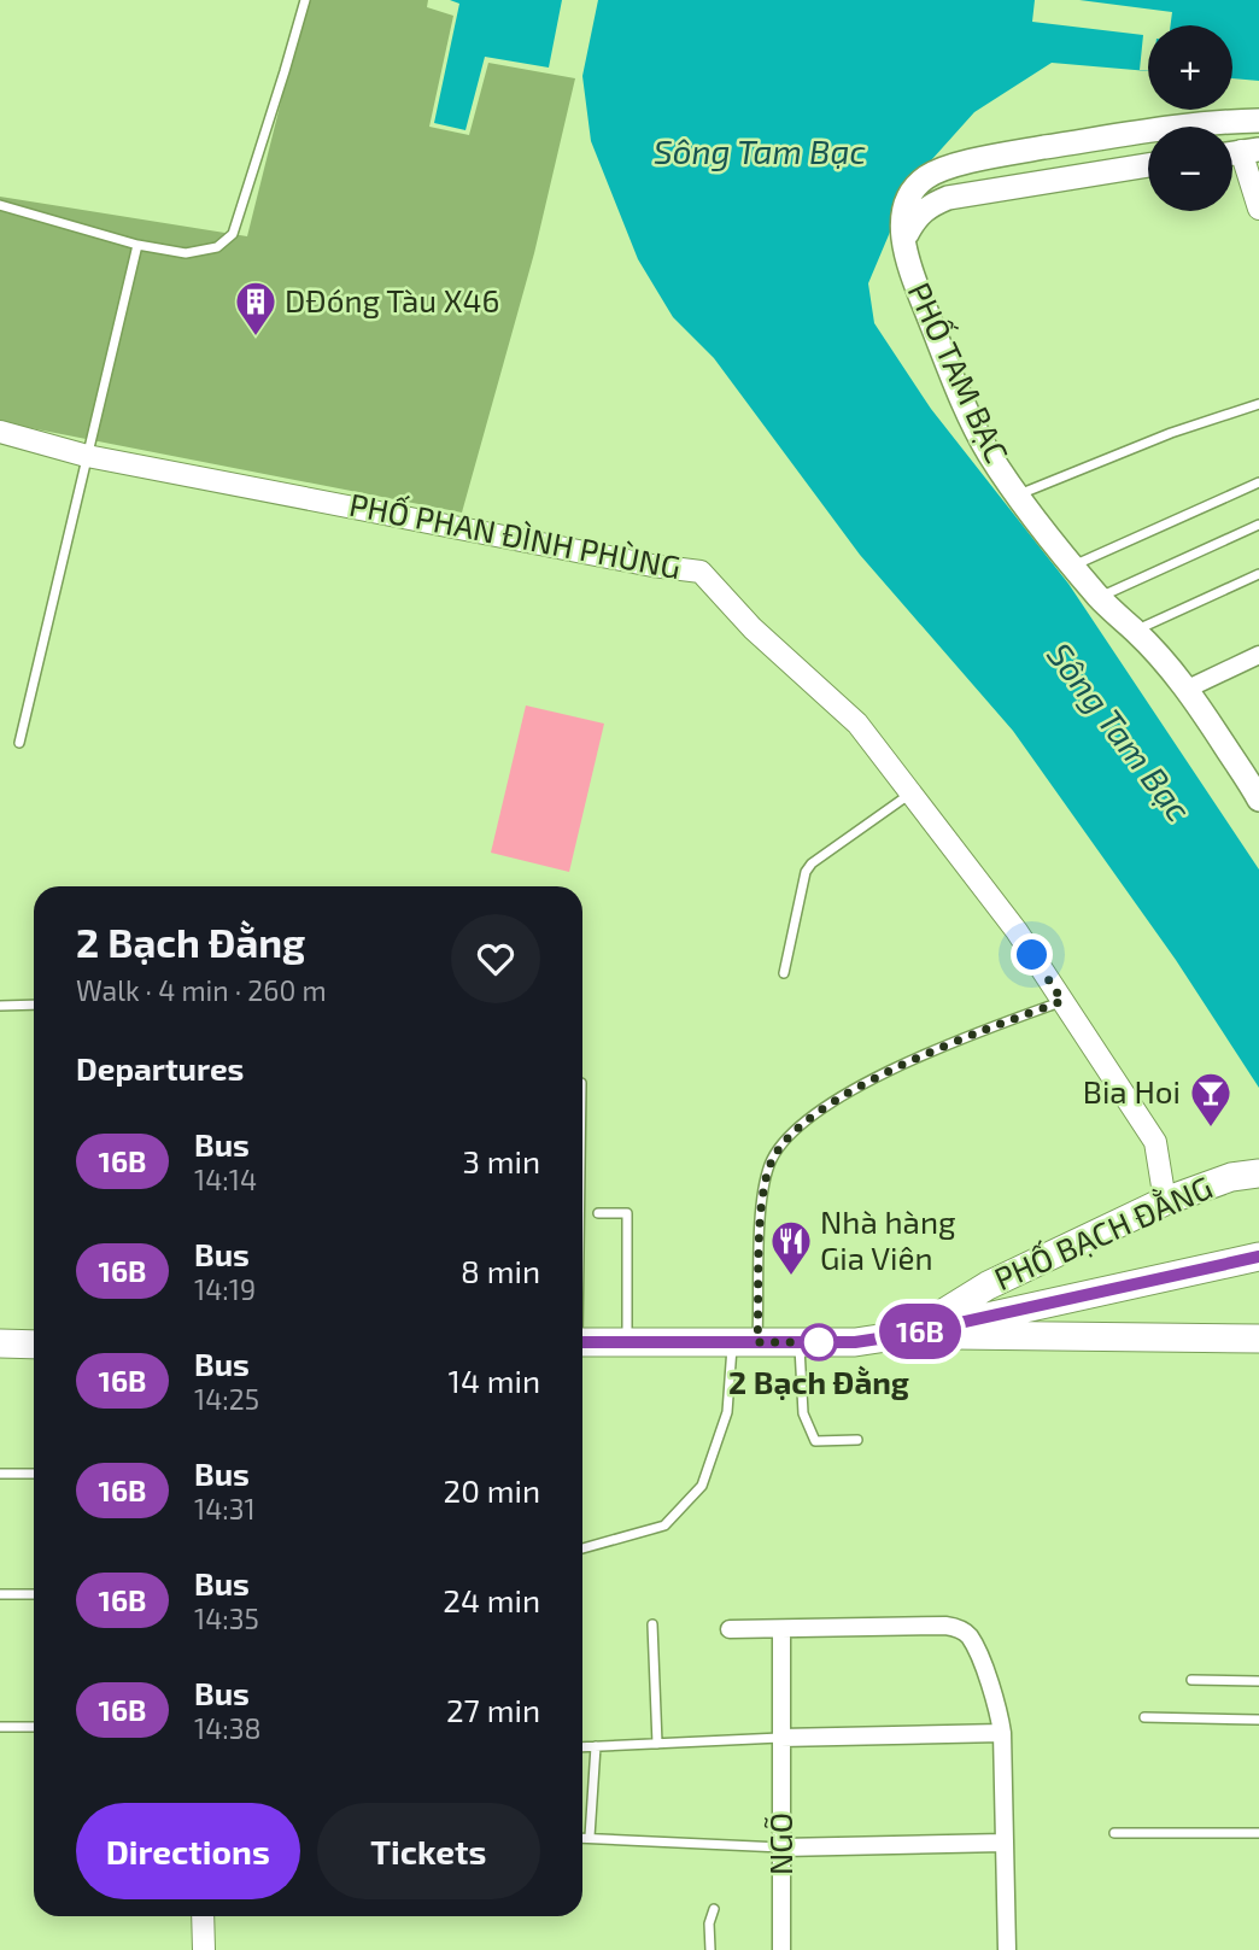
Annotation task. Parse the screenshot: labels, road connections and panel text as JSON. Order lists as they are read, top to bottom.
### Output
{
  "streets": {
    "main road": ["PHỐ TAM BẠC", "PHỐ BẠCH ĐẰNG"],
    "street": ["PHỐ PHAN ĐÌNH PHÙNG", "NGÕ"]
  },
  "crossings": [
    ["PHỐ PHAN ĐÌNH PHÙNG", "PHỐ BẠCH ĐẰNG"]
  ],
  "water": ["Sông Tam Bạc"],
  "places": {
    "building": ["DĐóng Tàu X46"],
    "bar": ["Bia Hoi"],
    "restaurant": ["Nhà hàng Gia Viên"],
    "other": ["2 Bạch Đằng"]
  },
  "lines": ["bus line 16B"],
  "page": {
    "on_map": "16B",
    "map_buttons": ["+", "−"],
    "heading": [
      ["2 Bạch Đằng", "Walk · 4 min · 260 m"],
      "Departures"
    ],
    "list": [
      {
        "mark": "16B",
        "name": "Bus",
        "note": "14:14",
        "value": "3 min"
      },
      {
        "mark": "16B",
        "name": "Bus",
        "note": "14:19",
        "value": "8 min"
      },
      {
        "mark": "16B",
        "name": "Bus",
        "note": "14:25",
        "value": "14 min"
      },
      {
        "mark": "16B",
        "name": "Bus",
        "note": "14:31",
        "value": "20 min"
      },
      {
        "mark": "16B",
        "name": "Bus",
        "note": "14:35",
        "value": "24 min"
      },
      {
        "mark": "16B",
        "name": "Bus",
        "note": "14:38",
        "value": "27 min"
      }
    ],
    "buttons": ["Directions", "Tickets"]
  }
}
